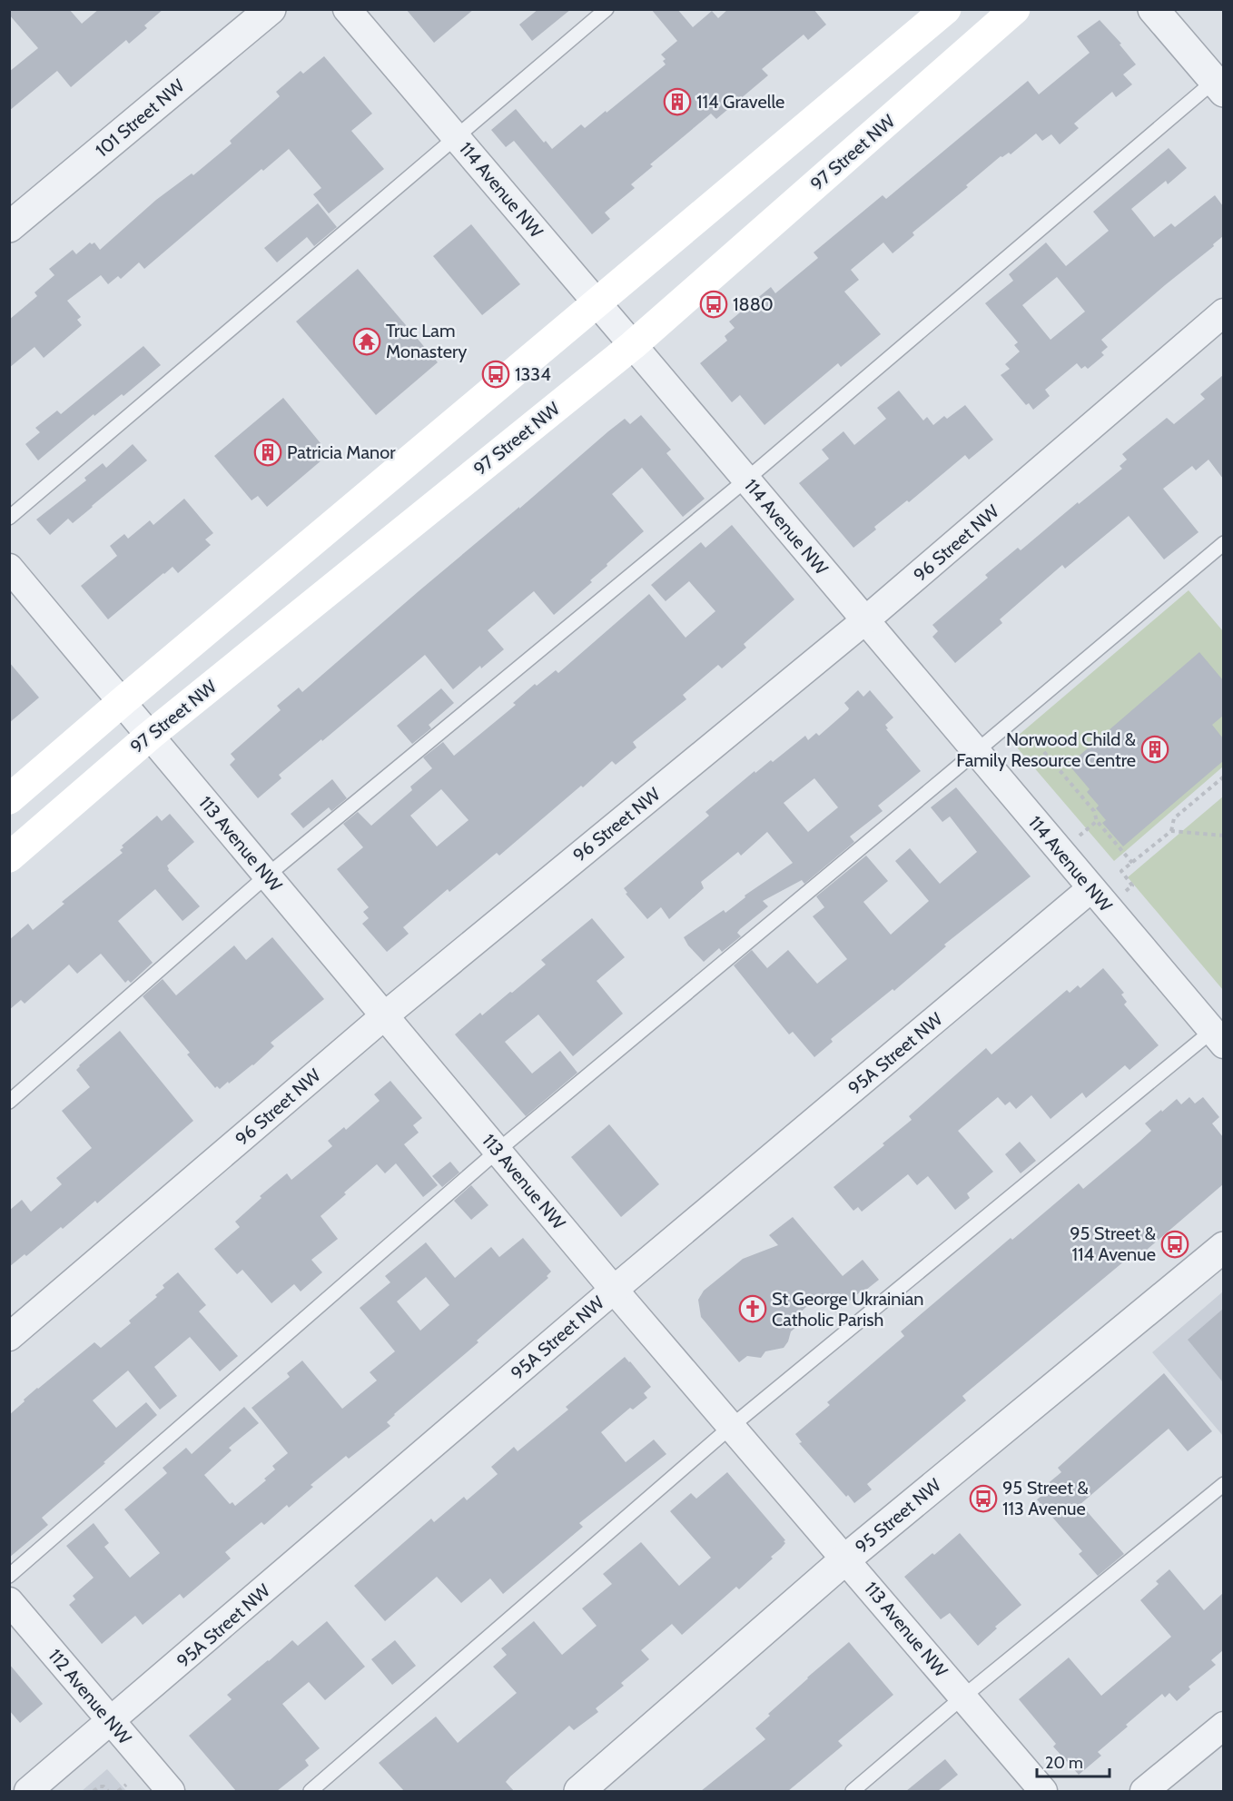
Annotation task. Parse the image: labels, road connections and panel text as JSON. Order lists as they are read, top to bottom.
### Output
{
  "streets": {
    "main road": ["97 Street NW"],
    "street": [
      "101 Street NW",
      "114 Avenue NW",
      "96 Street NW",
      "113 Avenue NW",
      "95A Street NW",
      "95 Street NW",
      "112 Avenue NW"
    ]
  },
  "crossings": [
    ["97 Street NW", "114 Avenue NW"],
    ["97 Street NW", "113 Avenue NW"],
    ["114 Avenue NW", "96 Street NW"],
    ["114 Avenue NW", "95A Street NW"],
    ["96 Street NW", "113 Avenue NW"],
    ["113 Avenue NW", "95A Street NW"],
    ["113 Avenue NW", "95 Street NW"],
    ["95A Street NW", "112 Avenue NW"]
  ],
  "places": {
    "building": ["114 Gravelle", "Patricia Manor", "Norwood Child & Family Resource Centre"],
    "bus stop": [
      "1880",
      "1334",
      "95 Street & 114 Avenue",
      "95 Street & 113 Avenue"
    ],
    "temple": ["Truc Lam Monastery"],
    "church": ["St George Ukrainian Catholic Parish"]
  },
  "scale_bar": "20 m"
}
